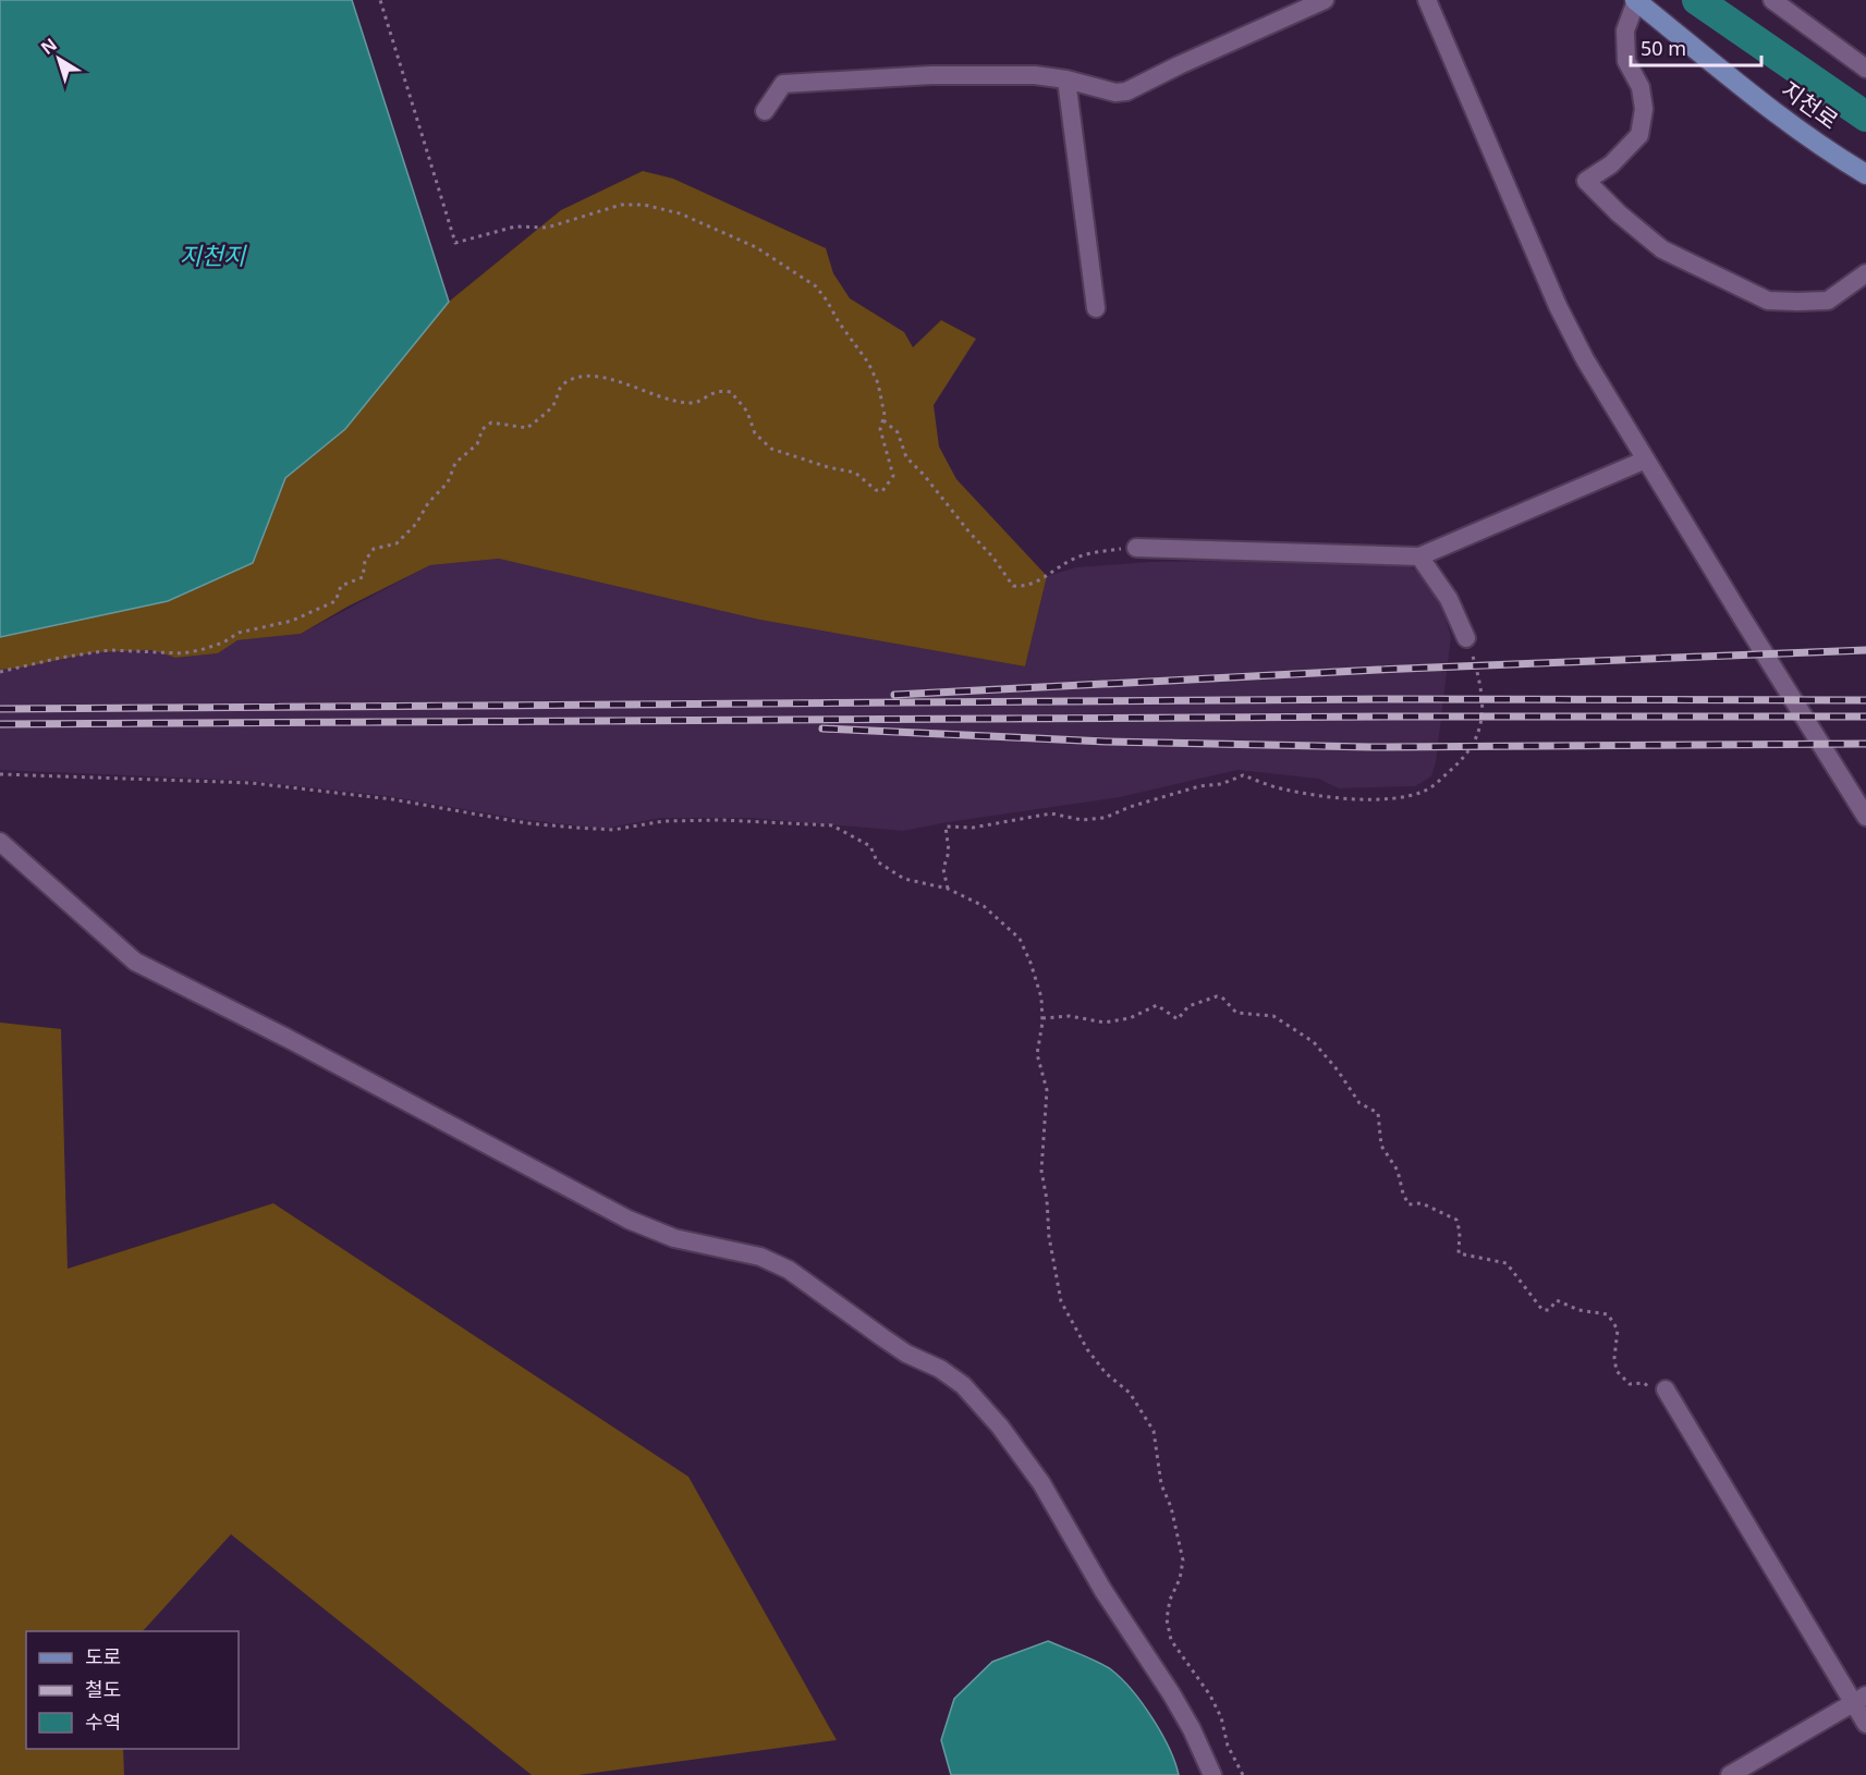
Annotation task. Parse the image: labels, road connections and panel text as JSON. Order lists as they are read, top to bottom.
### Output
{
  "streets": {
    "main road": ["지천로"]
  },
  "water": ["지천지"],
  "legend": ["도로", "철도", "수역"],
  "scale_bar": "50 m",
  "north": "top left"
}
